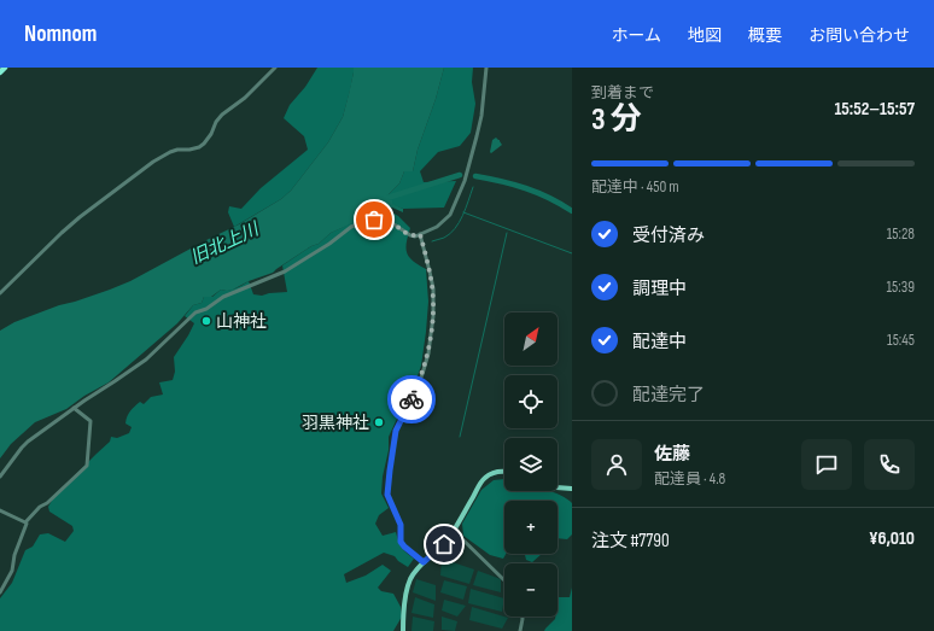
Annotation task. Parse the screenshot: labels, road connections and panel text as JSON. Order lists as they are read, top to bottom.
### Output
{
  "water": ["旧北上川"],
  "places": ["山神社", "羽黒神社"],
  "north": "top right",
  "page": {
    "header": "Nomnom",
    "nav": [
      "ホーム",
      "地図",
      "概要",
      "お問い合わせ"
    ],
    "heading": ["3 分", "到着まで", "15:52–15:57"],
    "panel": [
      "佐藤",
      "配達員 · 4.8",
      "注文 #7790",
      "¥6,010"
    ],
    "bar": "配達中 · 450 m",
    "list": [
      ["受付済み", "15:28"],
      ["調理中", "15:39"],
      ["配達中", "15:45"],
      "配達完了"
    ],
    "map_buttons": ["+", "−"]
  }
}
